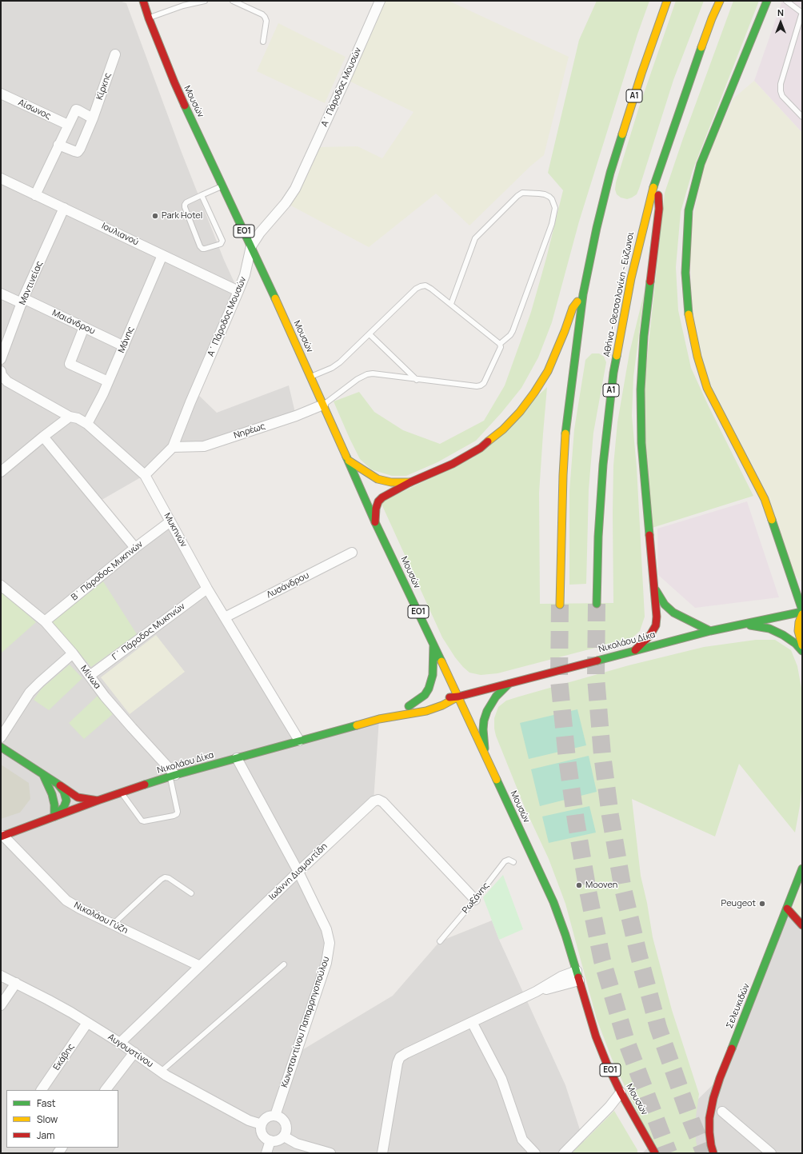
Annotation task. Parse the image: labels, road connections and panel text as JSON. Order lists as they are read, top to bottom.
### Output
{
  "streets": {
    "main road": [
      "Α1",
      "Μουσών",
      "ΕΟ1",
      "Αθήνα - Θεσσαλονίκη - Εύζωνοι",
      "Νικολάου Δίκα",
      "Σελευκιδών"
    ],
    "street": [
      "Κίρκης",
      "Α΄ Πάροδος Μουσών",
      "Αίσωνος",
      "Ιουλιανού",
      "Μαντινείας",
      "Μαιάνδρου",
      "Μάνης",
      "Νηρέως",
      "Μυκηνών",
      "Β΄ Πάροδος Μυκηνών",
      "Λυσάνδρου",
      "Γ΄ Πάροδος Μυκηνών",
      "Μίνωα",
      "Ιωάννη Διαμαντίδη",
      "Νικολάου Γύζη",
      "Κωνσταντίνου Παπαρρηγοπούλου",
      "Αυγουστίνου",
      "Εκάβης"
    ],
    "lane": ["Ρωξάνης"]
  },
  "crossings": [
    ["Α΄ Πάροδος Μουσών", "Μουσών"],
    ["Α΄ Πάροδος Μουσών", "Ιουλιανού"],
    ["Α΄ Πάροδος Μουσών", "Νηρέως"],
    ["Α΄ Πάροδος Μουσών", "Μυκηνών"],
    ["Μουσών", "Νηρέως"],
    ["Μουσών", "Νικολάου Δίκα"],
    ["Ιουλιανού", "Μαντινείας"],
    ["Ιουλιανού", "Μάνης"],
    ["Μαντινείας", "Μαιάνδρου"],
    ["Μαιάνδρου", "Μάνης"],
    ["Μάνης", "Μυκηνών"],
    ["Μυκηνών", "Β΄ Πάροδος Μυκηνών"],
    ["Μυκηνών", "Λυσάνδρου"],
    ["Μυκηνών", "Γ΄ Πάροδος Μυκηνών"],
    ["Μυκηνών", "Νικολάου Δίκα"],
    ["Β΄ Πάροδος Μυκηνών", "Μίνωα"],
    ["Γ΄ Πάροδος Μυκηνών", "Μίνωα"],
    ["Νικολάου Δίκα", "Μίνωα"],
    ["Νικολάου Δίκα", "Νικολάου Γύζη"],
    ["Νικολάου Δίκα", "Κωνσταντίνου Παπαρρηγοπούλου"],
    ["Ιωάννη Διαμαντίδη", "Ρωξάνης"],
    ["Ιωάννη Διαμαντίδη", "Νικολάου Γύζη"],
    ["Ιωάννη Διαμαντίδη", "Κωνσταντίνου Παπαρρηγοπούλου"],
    ["Ιωάννη Διαμαντίδη", "Αυγουστίνου"],
    ["Κωνσταντίνου Παπαρρηγοπούλου", "Αυγουστίνου"],
    ["Αυγουστίνου", "Εκάβης"]
  ],
  "places": ["Park Hotel", "Mooven", "Peugeot"],
  "legend": ["Fast", "Slow", "Jam"],
  "north": "top"
}
